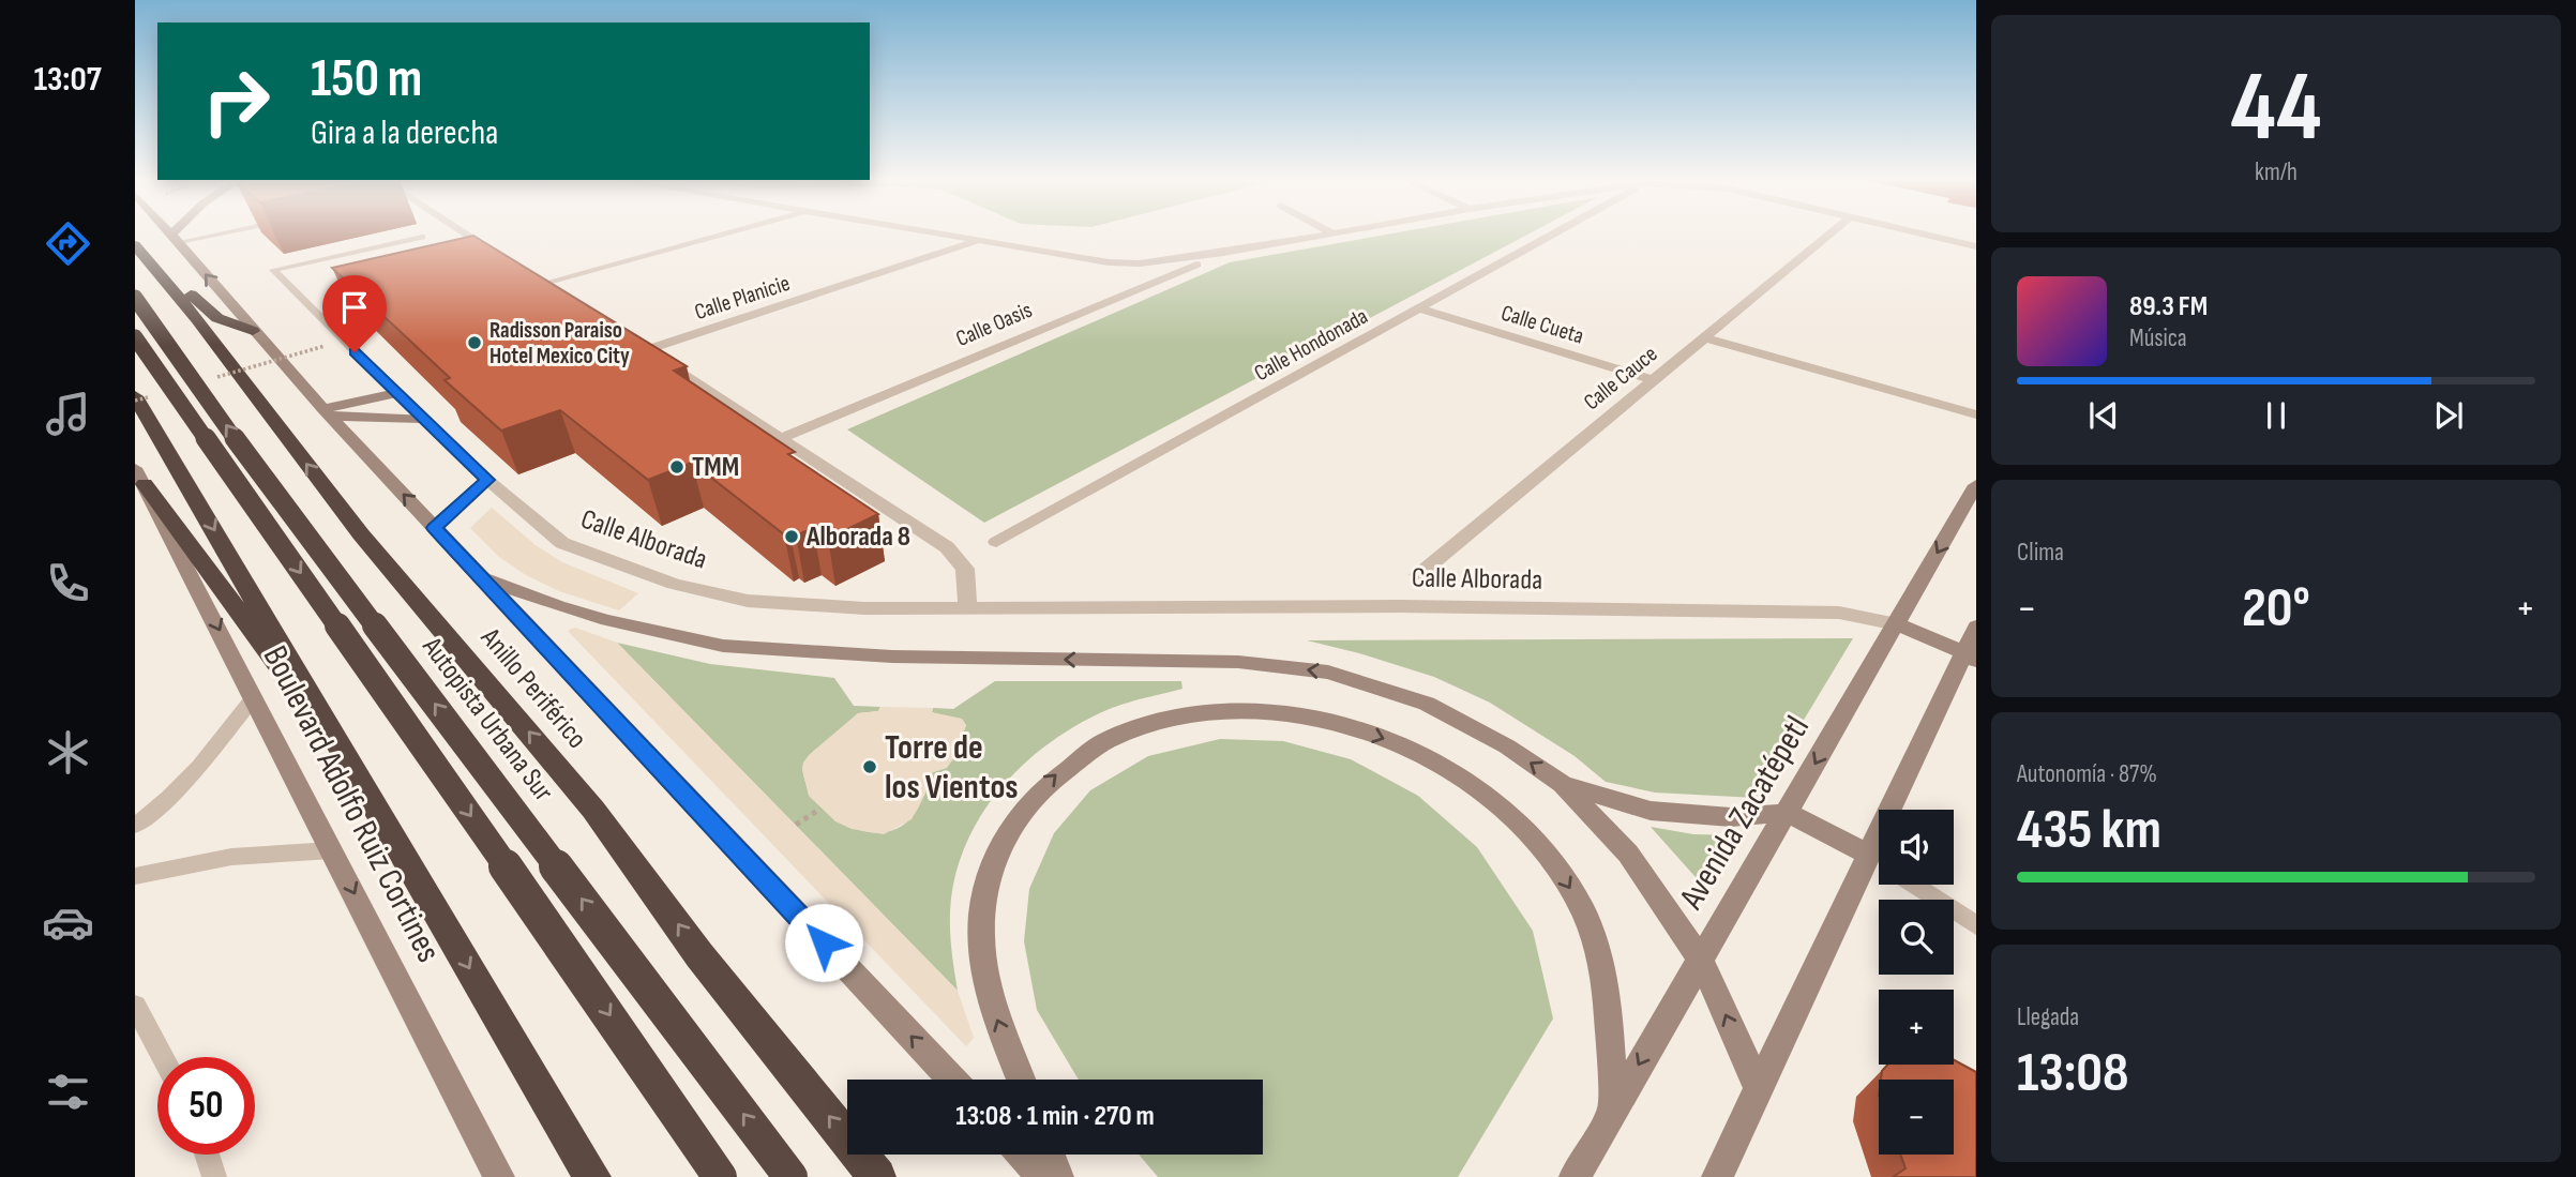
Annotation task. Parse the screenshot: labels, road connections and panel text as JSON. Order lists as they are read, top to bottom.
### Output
{
  "streets": {
    "highway": ["Anillo Periférico", "Autopista Urbana Sur"],
    "main road": ["Calle Alborada", "Boulevard Adolfo Ruiz Cortines", "Avenida Zacatépetl"],
    "street": [
      "Calle Planicie",
      "Calle Oasis",
      "Calle Cueta",
      "Calle Hondonada",
      "Calle Cauce"
    ]
  },
  "crossings": [
    ["Calle Planicie", "Calle Oasis"],
    ["Calle Cueta", "Calle Hondonada"],
    ["Calle Cueta", "Calle Cauce"],
    ["Calle Alborada", "Avenida Zacatépetl"]
  ],
  "one_way": ["Boulevard Adolfo Ruiz Cortines"],
  "places": [
    "Radisson Paraiso Hotel Mexico City",
    "TMM",
    "Alborada 8",
    "Torre de los Vientos"
  ],
  "page": {
    "tabs": "13:07",
    "tile": [
      ["44", "km/h"],
      "Clima",
      ["Autonomía · 87%", "435 km"],
      ["Llegada", "13:08"]
    ],
    "turn": ["150 m", "Gira a la derecha"],
    "song": ["89.3 FM", "Música"],
    "heat": ["−", "20°", "+"],
    "map_buttons": ["+", "−"],
    "limit": "50",
    "trip": "13:08 · 1 min · 270 m"
  }
}
